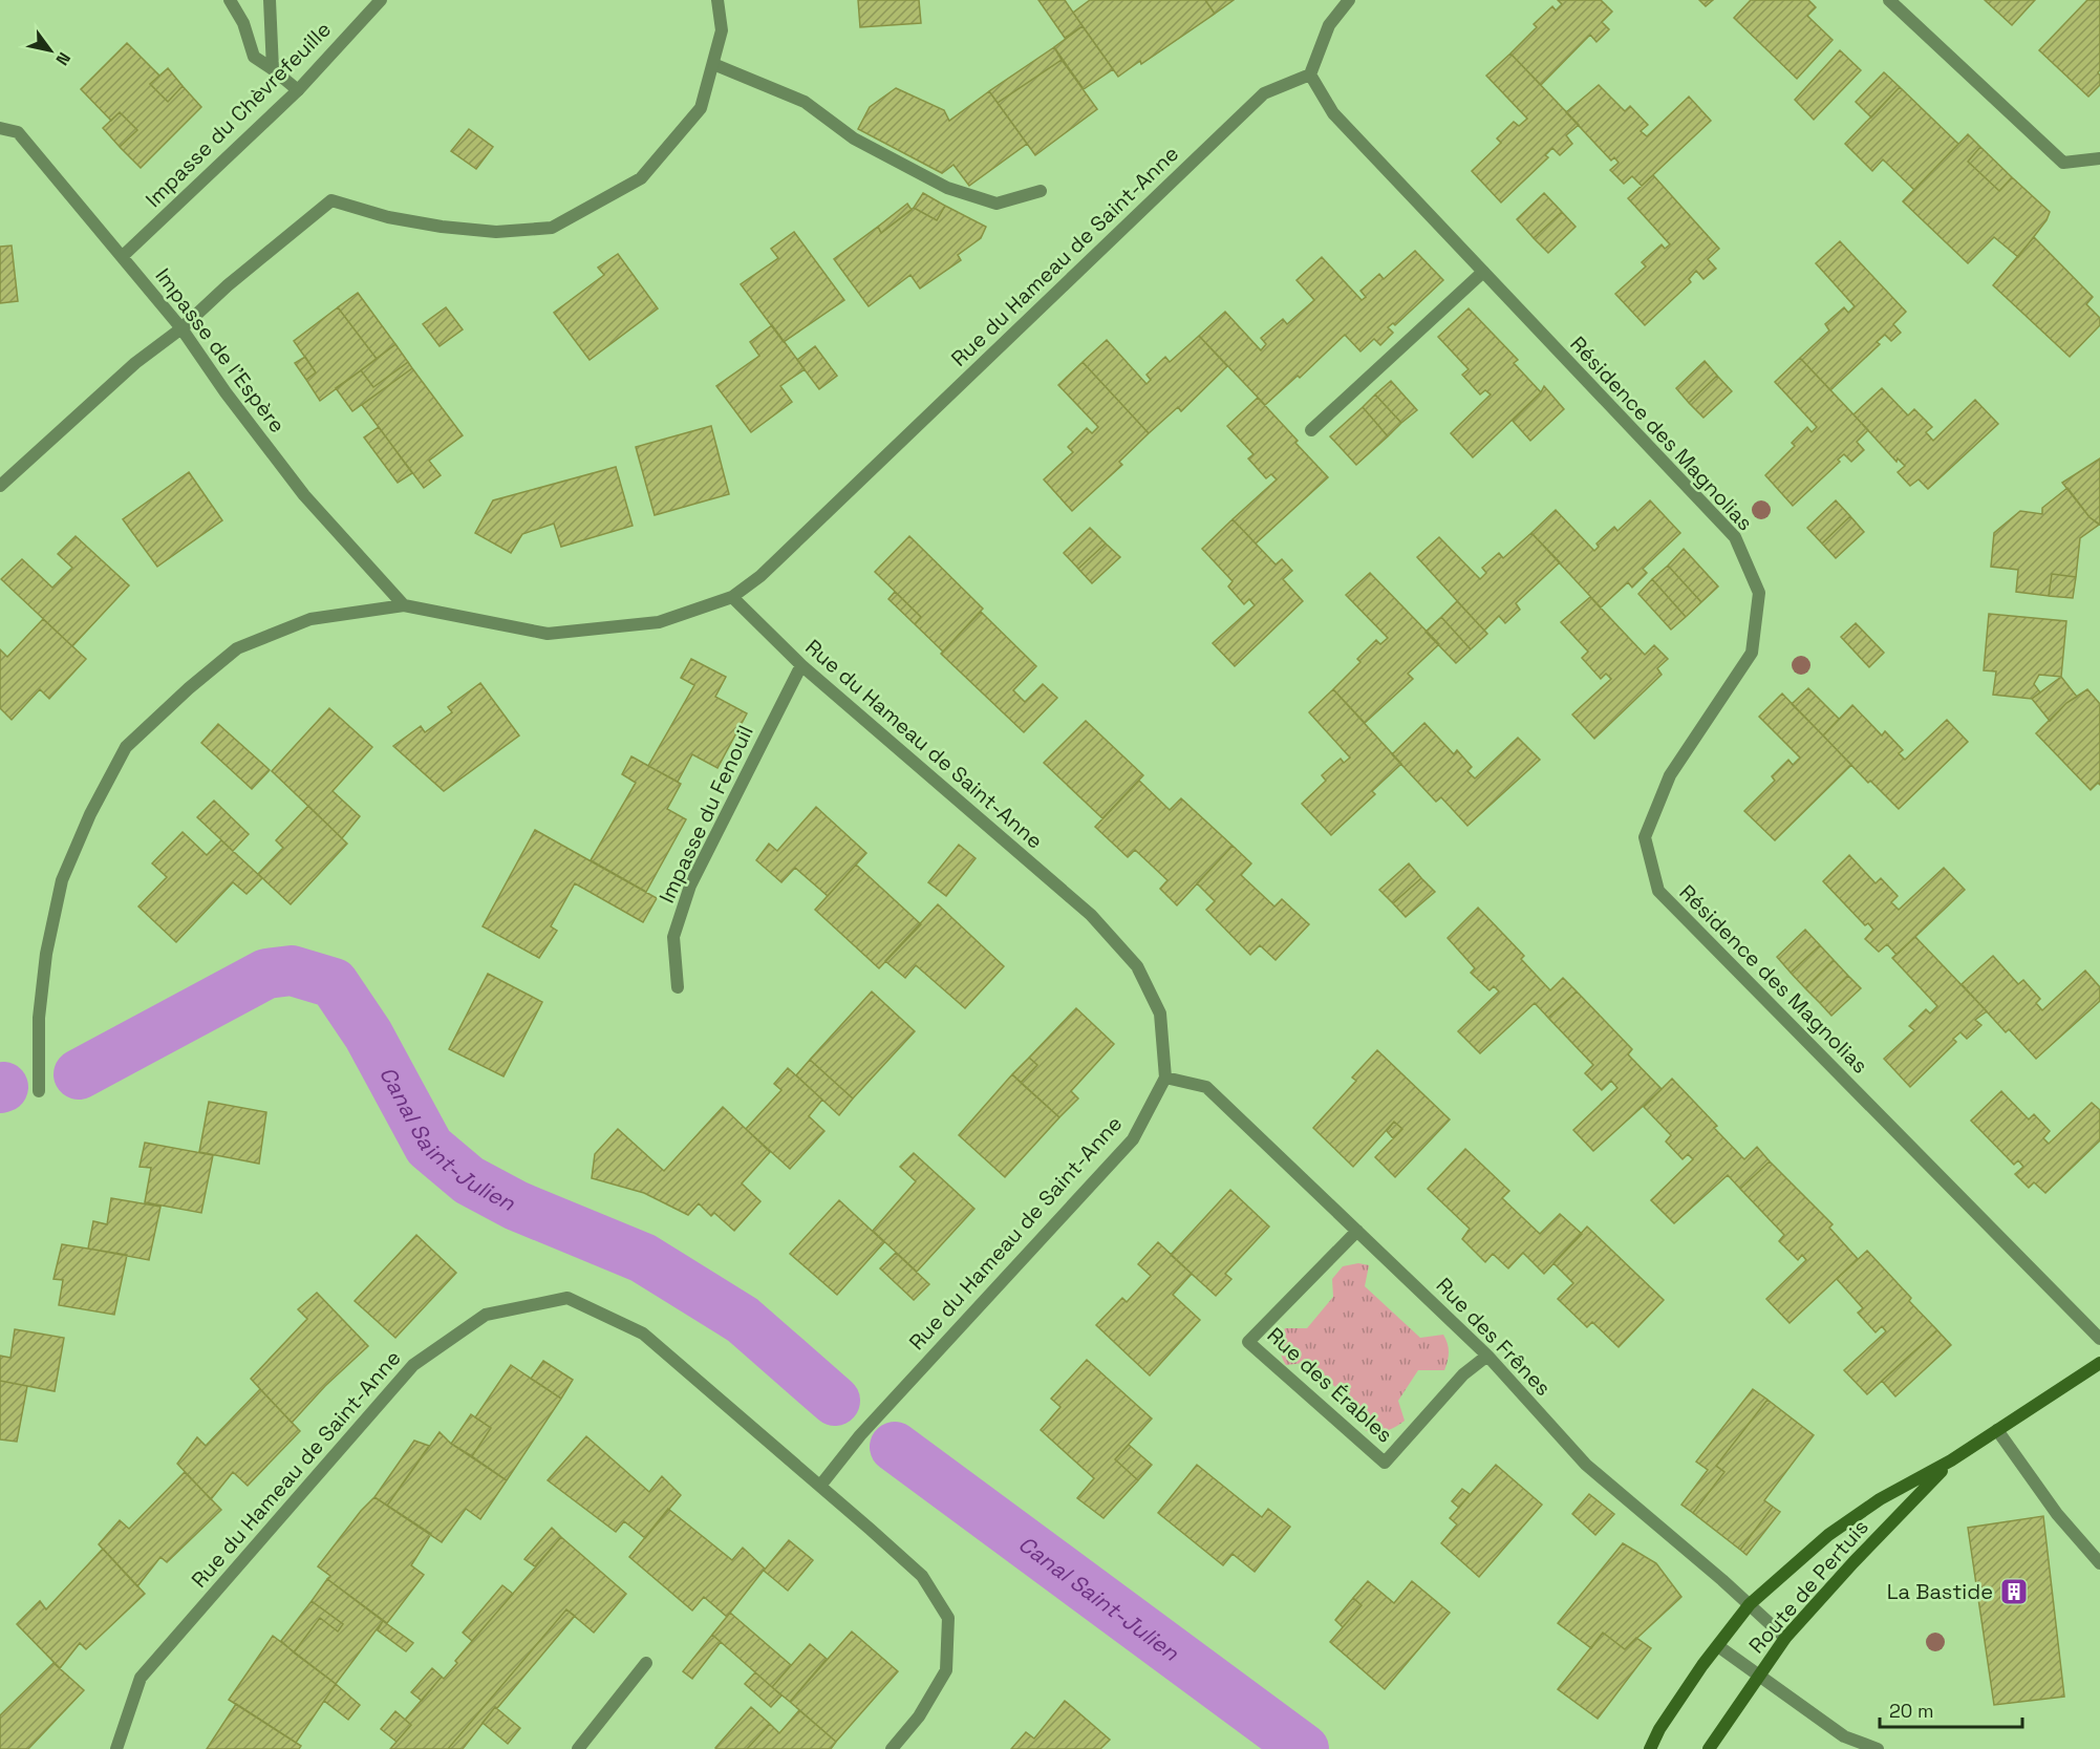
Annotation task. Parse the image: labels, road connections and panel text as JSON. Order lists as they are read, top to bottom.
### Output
{
  "streets": {
    "main road": ["Route de Pertuis"],
    "street": [
      "Impasse du Chèvrefeuille",
      "Rue du Hameau de Saint-Anne",
      "Impasse de l'Espère",
      "Résidence des Magnolias",
      "Impasse du Fenouil",
      "Rue des Frênes",
      "Rue des Érables"
    ]
  },
  "crossings": [
    ["Impasse du Chèvrefeuille", "Impasse de l'Espère"],
    ["Rue du Hameau de Saint-Anne", "Résidence des Magnolias"],
    ["Rue du Hameau de Saint-Anne", "Impasse du Fenouil"],
    ["Rue du Hameau de Saint-Anne", "Rue des Frênes"],
    ["Rue des Frênes", "Rue des Érables"],
    ["Rue des Frênes", "Route de Pertuis"]
  ],
  "water": ["Canal Saint-Julien"],
  "places": {
    "building": ["La Bastide"]
  },
  "scale_bar": "20 m",
  "north": "bottom right"
}
